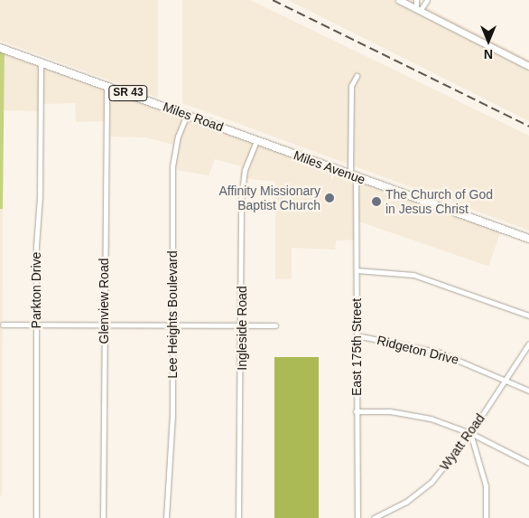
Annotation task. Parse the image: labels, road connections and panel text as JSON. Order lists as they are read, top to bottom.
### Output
{
  "streets": {
    "main road": ["SR 43", "Miles Road", "Miles Avenue"],
    "street": [
      "Parkton Drive",
      "Glenview Road",
      "Lee Heights Boulevard",
      "Ingleside Road",
      "East 175th Street",
      "Ridgeton Drive",
      "Wyatt Road"
    ]
  },
  "crossings": [
    ["Miles Road", "Miles Avenue"],
    ["Miles Road", "Parkton Drive"],
    ["Miles Road", "Glenview Road"],
    ["Miles Road", "Lee Heights Boulevard"],
    ["Miles Road", "Ingleside Road"],
    ["Miles Avenue", "East 175th Street"],
    ["East 175th Street", "Ridgeton Drive"],
    ["Ridgeton Drive", "Wyatt Road"]
  ],
  "places": ["Affinity Missionary Baptist Church", "The Church of God in Jesus Christ"],
  "north": "bottom"
}
